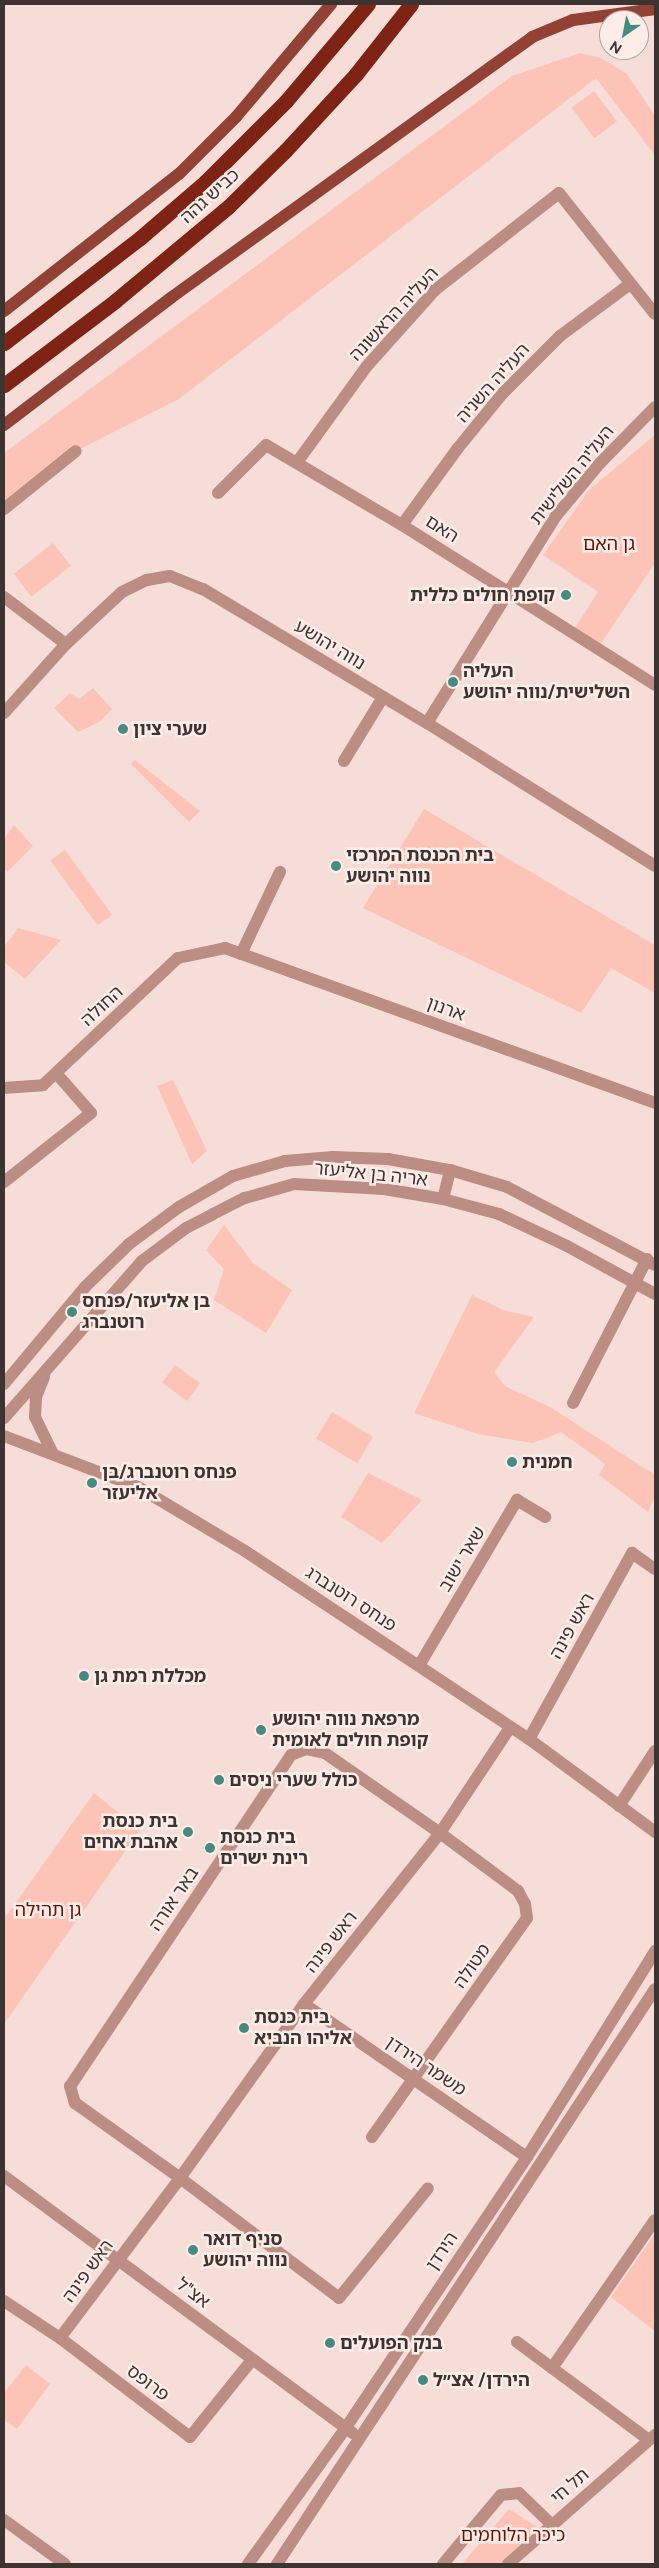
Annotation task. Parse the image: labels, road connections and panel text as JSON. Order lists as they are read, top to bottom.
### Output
{
  "streets": {
    "highway": ["כביש גהה"],
    "street": [
      "העליה הראשונה",
      "העליה השניה",
      "העליה השלישית",
      "האם",
      "נווה יהושע",
      "החולה",
      "ארנון",
      "אריה בן אליעזר",
      "שאר ישוב",
      "פנחס רוטנברג",
      "ראש פינה",
      "באר אורה",
      "מטולה",
      "משמר הירדן",
      "הירדן",
      "אצ\"ל",
      "פרופס",
      "תל חי"
    ]
  },
  "crossings": [
    ["העליה הראשונה", "העליה השניה"],
    ["העליה הראשונה", "האם"],
    ["העליה השניה", "האם"],
    ["העליה השלישית", "האם"],
    ["העליה השלישית", "נווה יהושע"],
    ["החולה", "ארנון"],
    ["שאר ישוב", "פנחס רוטנברג"],
    ["פנחס רוטנברג", "ראש פינה"],
    ["ראש פינה", "באר אורה"],
    ["ראש פינה", "מטולה"],
    ["ראש פינה", "משמר הירדן"],
    ["ראש פינה", "אצ\"ל"],
    ["ראש פינה", "פרופס"],
    ["באר אורה", "מטולה"],
    ["מטולה", "משמר הירדן"],
    ["משמר הירדן", "הירדן"],
    ["הירדן", "אצ\"ל"],
    ["אצ\"ל", "פרופס"]
  ],
  "parks": ["גן האם", "גן תהילה", "כיכר הלוחמים"],
  "places": [
    "קופת חולים כללית",
    "העליה השלישית/נווה יהושע",
    "שערי ציון",
    "בית הכנסת המרכזי נווה יהושע",
    "בן אליעזר/פנחס רוטנברג",
    "חמנית",
    "פנחס רוטנברג/בן אליעזר",
    "מכללת רמת גן",
    "מרפאת נווה יהושע קופת חולים לאומית",
    "כולל שערי ניסים",
    "בית כנסת אהבת אחים",
    "בית כנסת רינת ישרים",
    "בית כנסת אליהו הנביא",
    "סניף דואר נווה יהושע",
    "בנק הפועלים",
    "הירדן/ אצ״ל"
  ],
  "north": "bottom left"
}
